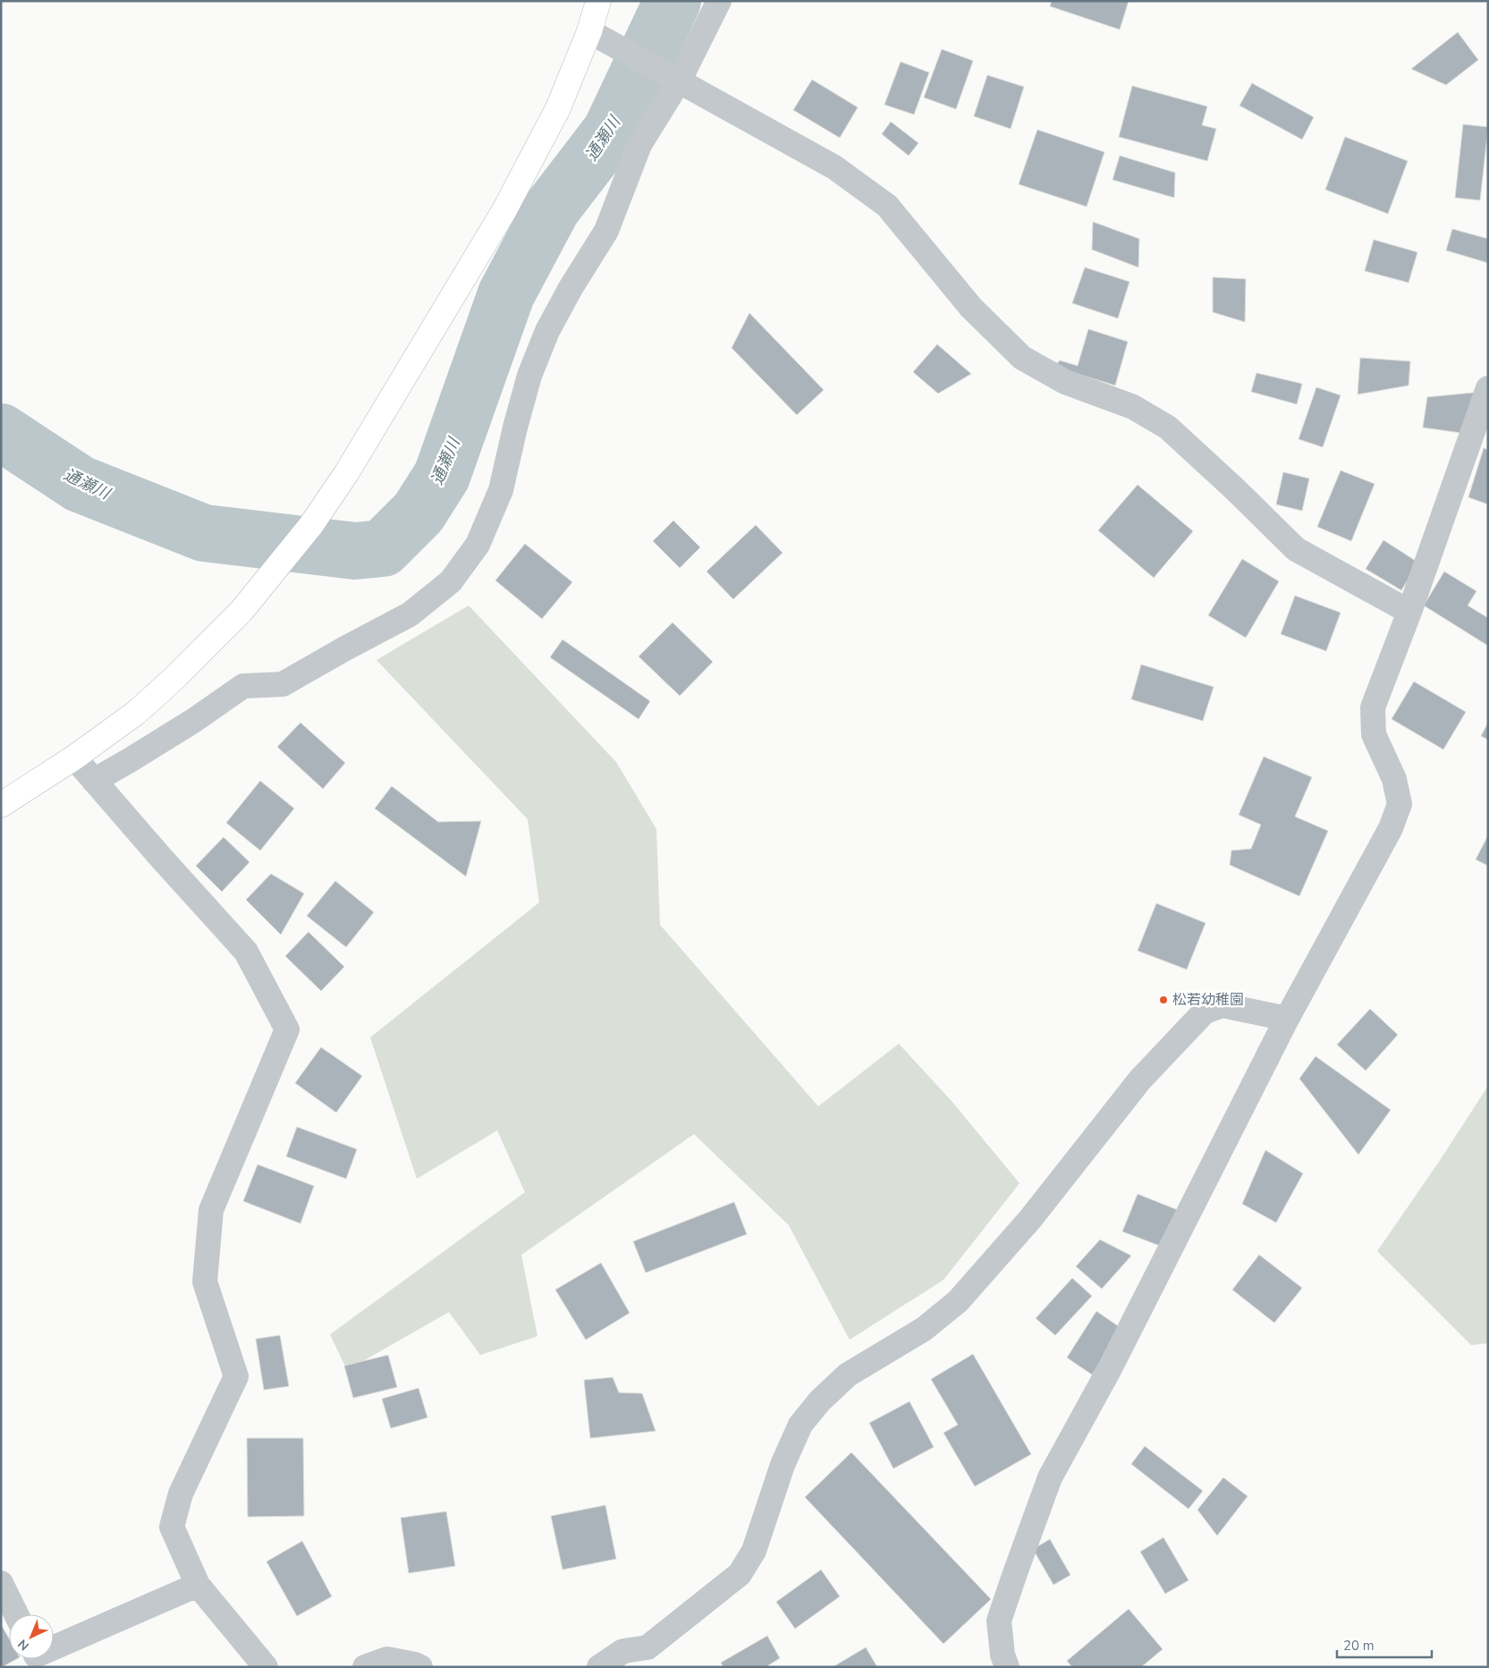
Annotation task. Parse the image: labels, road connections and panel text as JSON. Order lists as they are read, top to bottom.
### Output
{
  "water": ["通瀬川"],
  "places": ["松若幼稚園"],
  "scale_bar": "20 m",
  "north": "bottom left"
}
